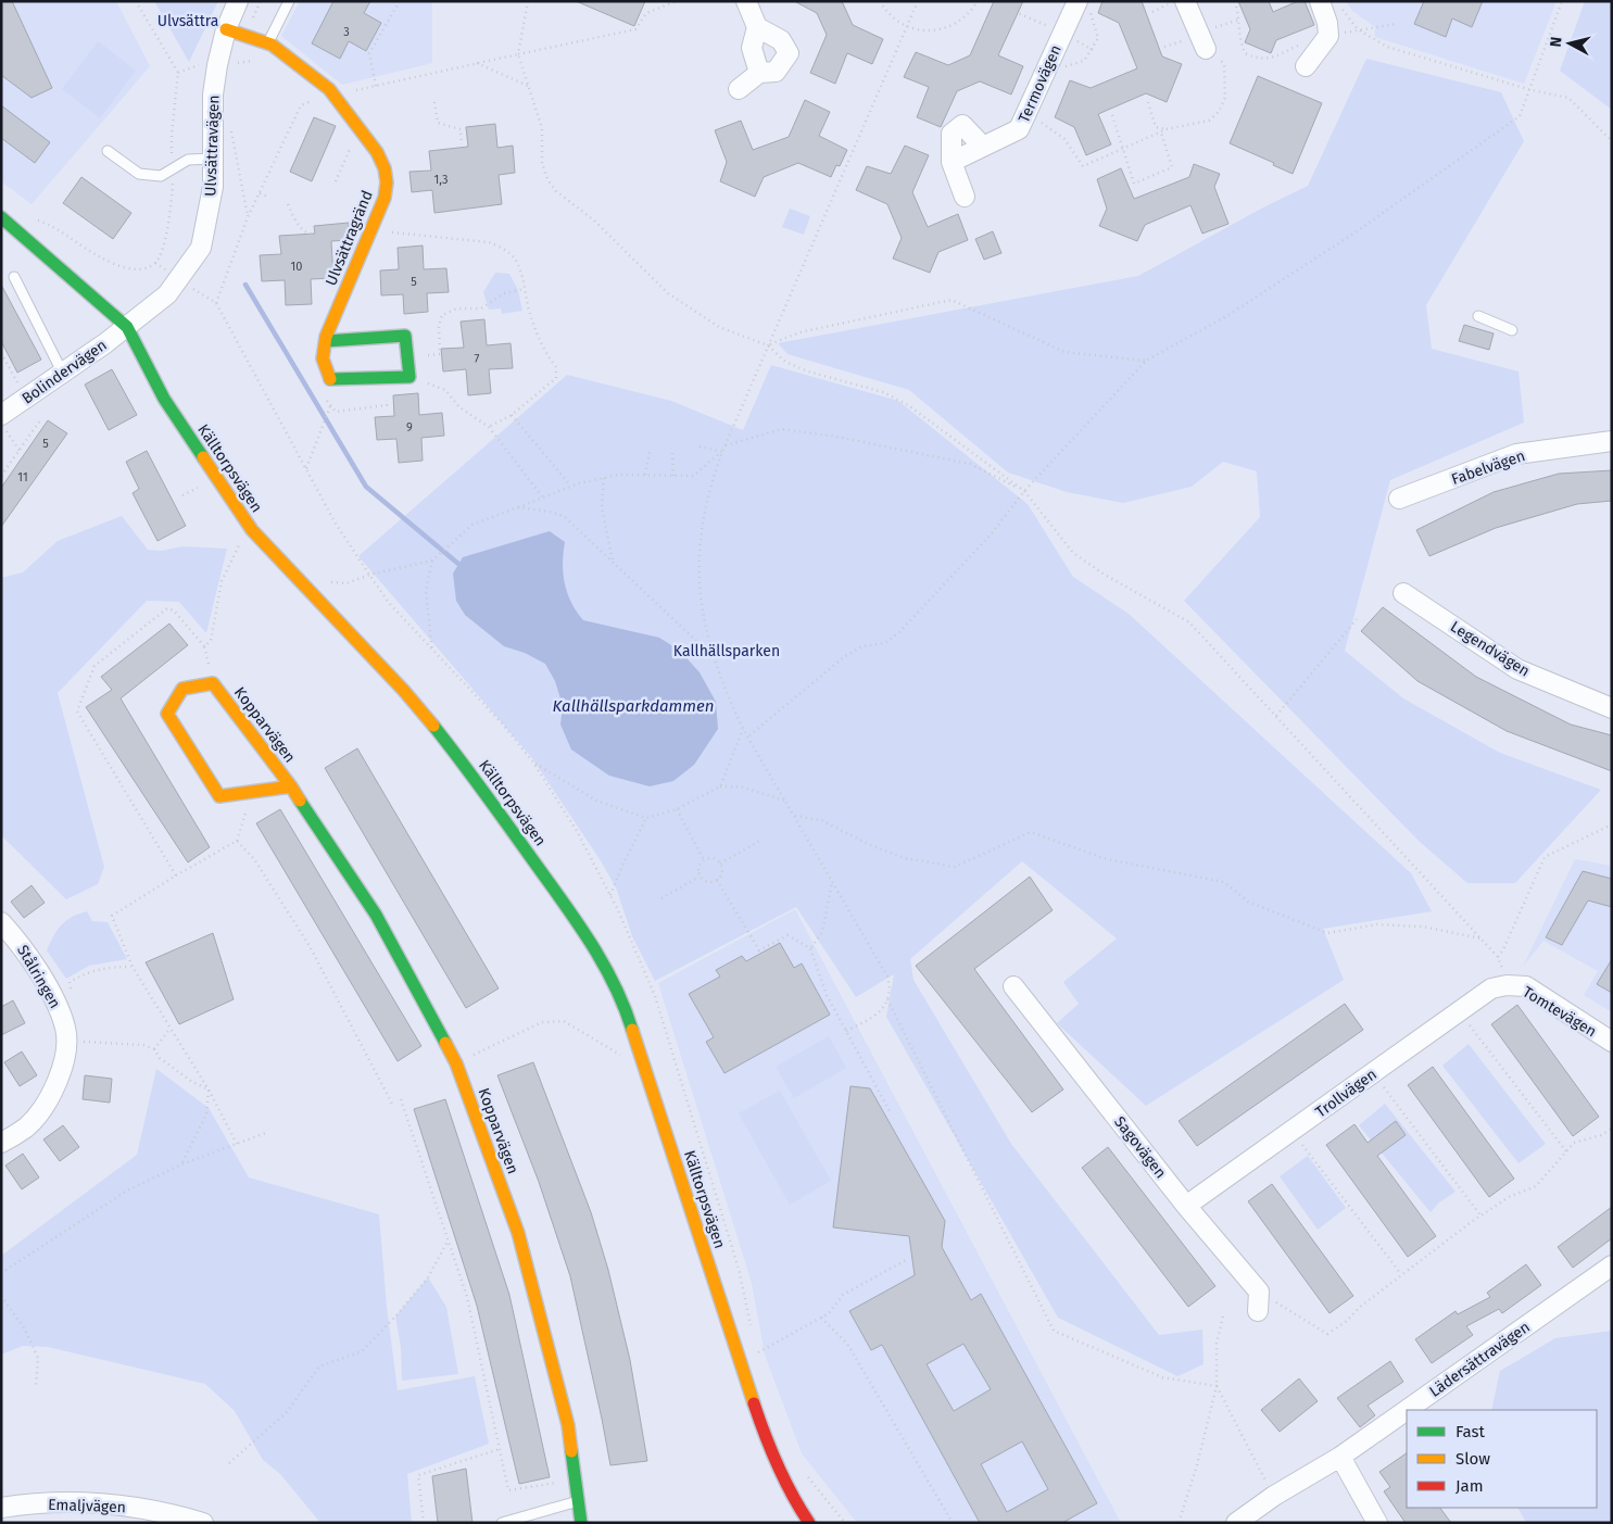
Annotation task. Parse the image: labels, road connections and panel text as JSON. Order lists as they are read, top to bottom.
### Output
{
  "streets": {
    "street": [
      "Termovägen",
      "Ulvsättravägen",
      "Ulvsättragränd",
      "Bolindervägen",
      "Fabelvägen",
      "Källtorpsvägen",
      "Legendvägen",
      "Kopparvägen",
      "Stålringen",
      "Tomtevägen",
      "Trollvägen",
      "Sagovägen",
      "Lädersättravägen",
      "Emaljvägen"
    ]
  },
  "crossings": [
    ["Ulvsättravägen", "Ulvsättragränd"],
    ["Ulvsättravägen", "Bolindervägen"],
    ["Ulvsättravägen", "Källtorpsvägen"],
    ["Bolindervägen", "Källtorpsvägen"],
    ["Tomtevägen", "Trollvägen"],
    ["Trollvägen", "Sagovägen"]
  ],
  "water": ["Kallhällsparkdammen"],
  "parks": ["Ulvsättra", "Kallhällsparken"],
  "house_numbers": [
    "3",
    "1,3",
    "10",
    "5",
    "7",
    "9",
    "5",
    "11"
  ],
  "legend": ["Fast", "Slow", "Jam"],
  "north": "left"
}
